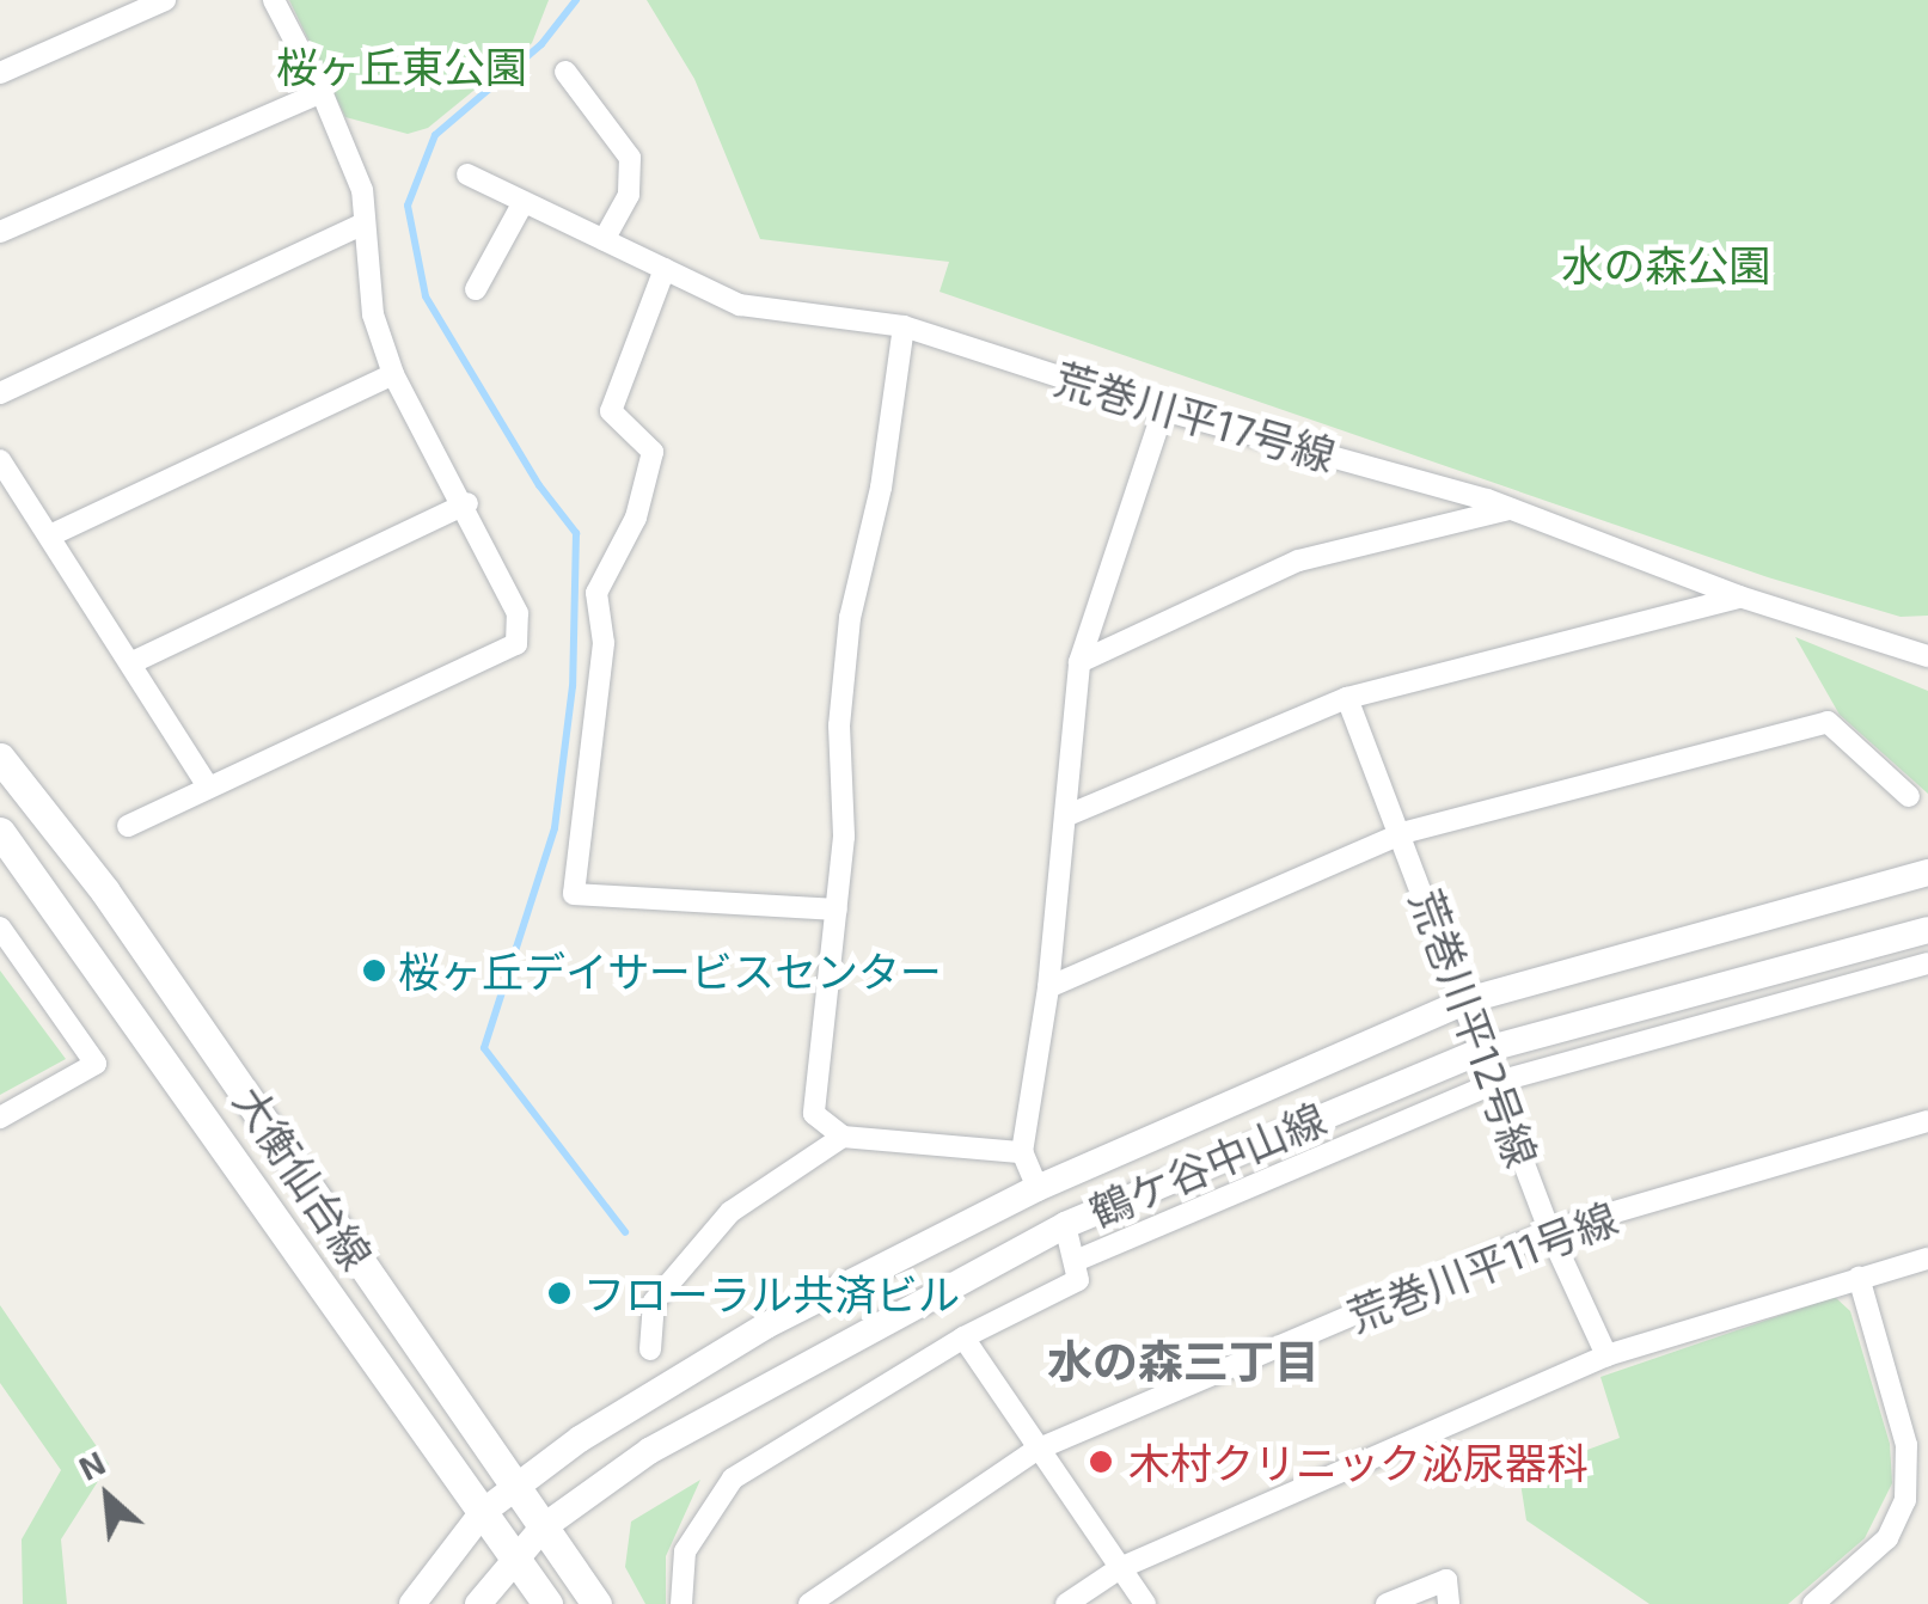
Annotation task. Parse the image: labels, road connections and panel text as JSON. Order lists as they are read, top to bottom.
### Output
{
  "streets": {
    "main road": ["大衡仙台線"],
    "street": [
      "荒巻川平17号線",
      "荒巻川平12号線",
      "鶴ケ谷中山線",
      "荒巻川平11号線"
    ]
  },
  "crossings": [
    ["荒巻川平12号線", "鶴ケ谷中山線"],
    ["荒巻川平12号線", "荒巻川平11号線"],
    ["鶴ケ谷中山線", "大衡仙台線"]
  ],
  "districts": ["水の森三丁目"],
  "parks": ["桜ヶ丘東公園", "水の森公園"],
  "places": ["桜ヶ丘デイサービスセンター", "フローラル共済ビル", "木村クリニック泌尿器科"],
  "north": "top left"
}
